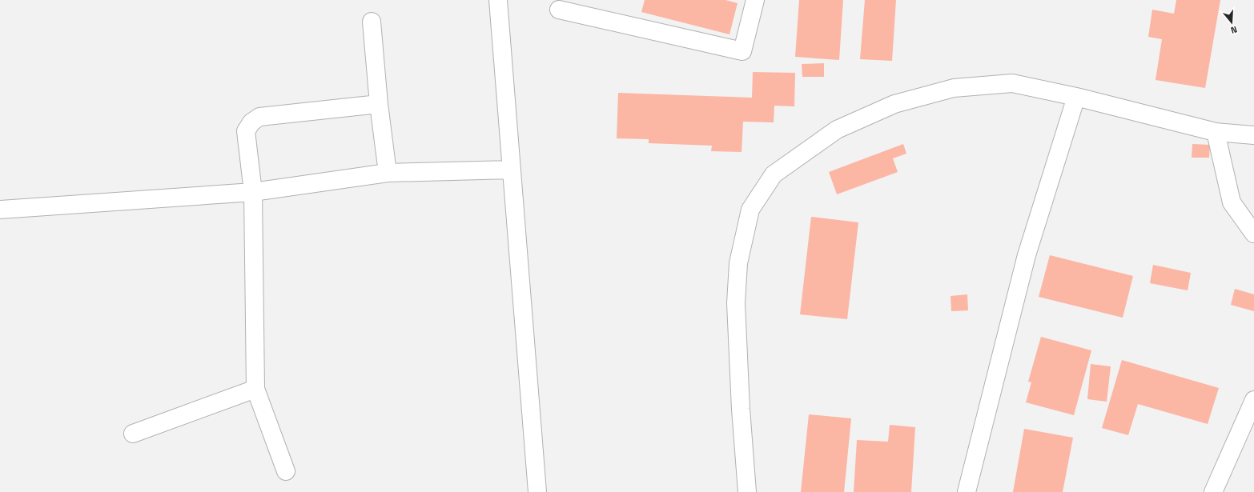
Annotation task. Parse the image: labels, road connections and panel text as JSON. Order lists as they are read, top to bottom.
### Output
{
  "north": "bottom"
}
